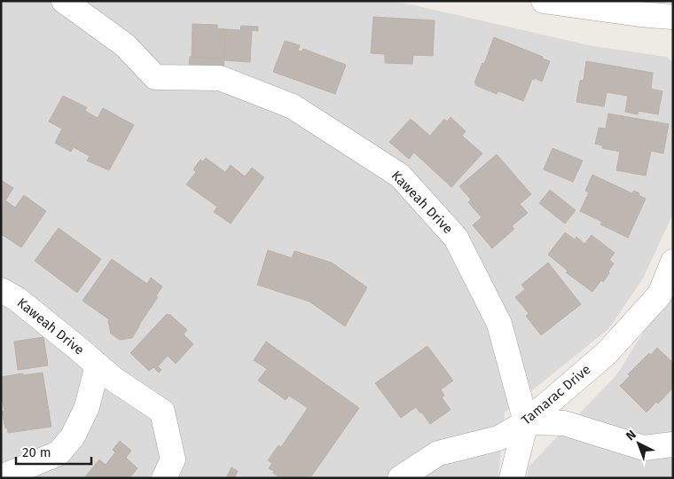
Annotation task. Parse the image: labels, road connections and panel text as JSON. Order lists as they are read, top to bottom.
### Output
{
  "streets": {
    "street": ["Kaweah Drive", "Tamarac Drive"]
  },
  "crossings": [
    ["Kaweah Drive", "Tamarac Drive"]
  ],
  "scale_bar": "20 m",
  "north": "top left"
}
